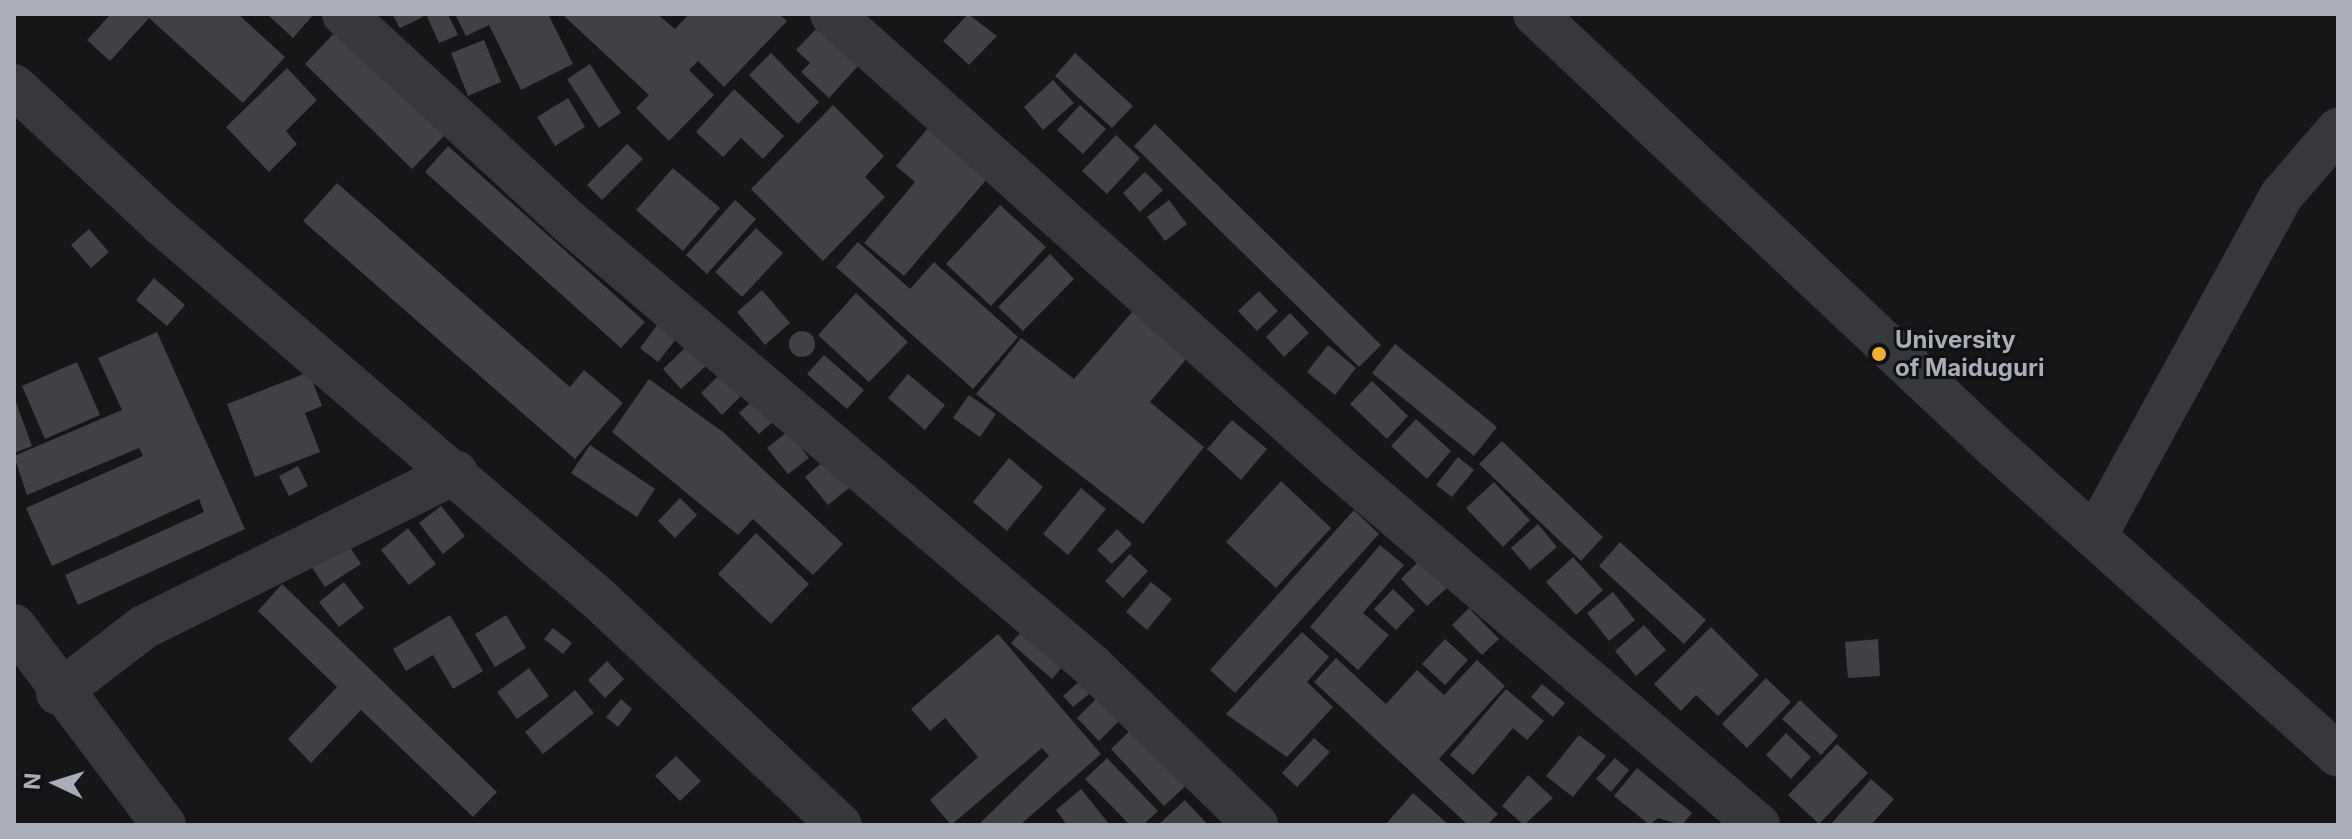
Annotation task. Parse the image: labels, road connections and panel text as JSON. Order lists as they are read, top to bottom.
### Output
{
  "places": ["University of Maiduguri"],
  "north": "left"
}
